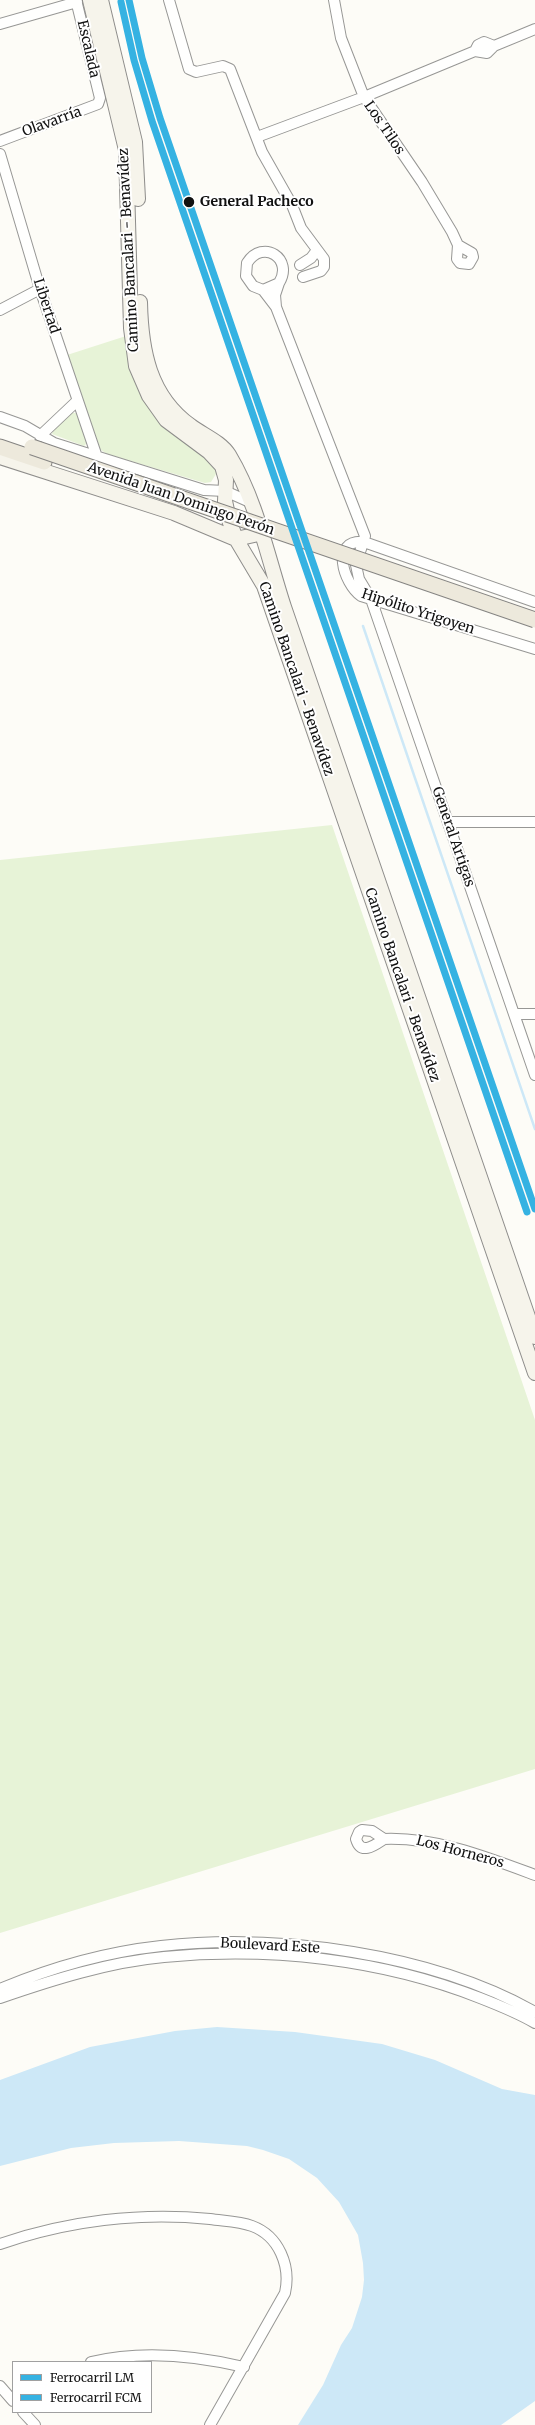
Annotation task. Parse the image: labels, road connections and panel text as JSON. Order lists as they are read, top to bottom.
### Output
{
  "streets": {
    "main road": ["Camino Bancalari - Benavídez", "Avenida Juan Domingo Perón"],
    "street": [
      "Escalada",
      "Olavarría",
      "Los Tilos",
      "Libertad",
      "Hipólito Yrigoyen",
      "General Artigas",
      "Los Horneros",
      "Boulevard Este"
    ]
  },
  "crossings": [
    ["Escalada", "Olavarría"],
    ["Escalada", "Camino Bancalari - Benavídez"],
    ["Hipólito Yrigoyen", "General Artigas"]
  ],
  "places": ["General Pacheco"],
  "lines": ["rail line LM", "rail line FCM"],
  "legend": ["Ferrocarril LM", "Ferrocarril FCM"]
}
